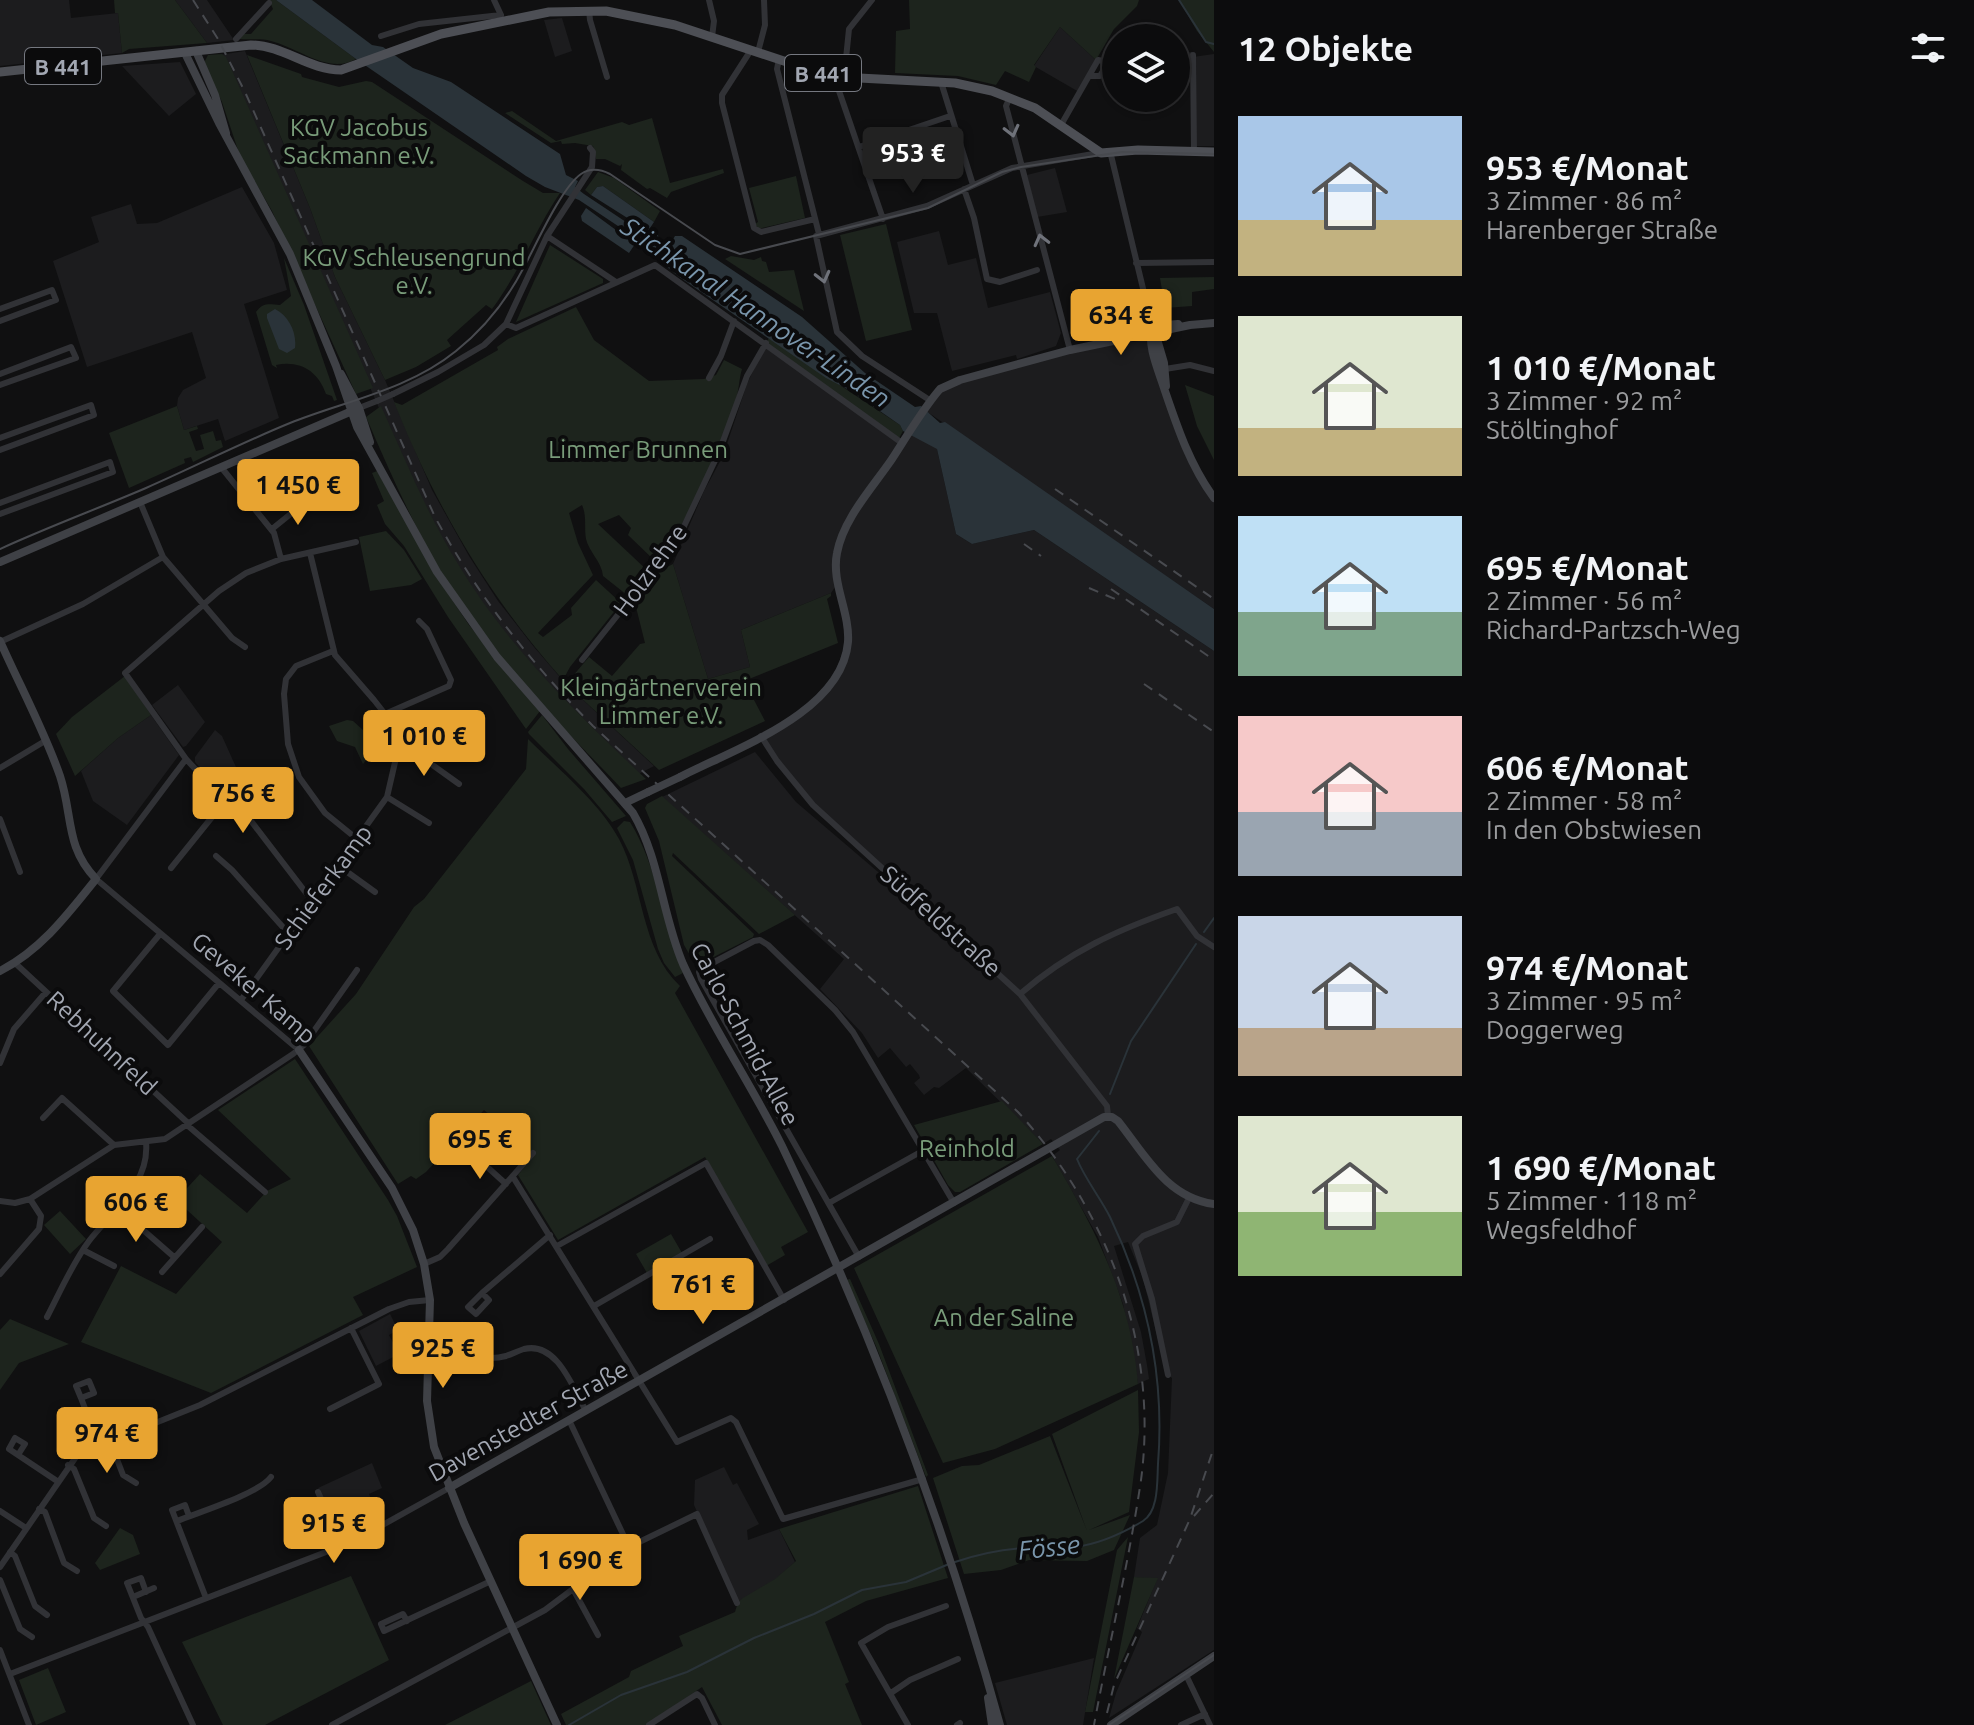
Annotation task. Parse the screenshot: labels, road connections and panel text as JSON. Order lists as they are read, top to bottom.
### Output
{
  "streets": {
    "main road": ["B 441"],
    "street": [
      "Holzrehre",
      "Schieferkamp",
      "Südfeldstraße",
      "Geveker Kamp",
      "Carlo-Schmid-Allee",
      "Rebhuhnfeld",
      "Davenstedter Straße"
    ]
  },
  "crossings": [
    ["B 441", "Carlo-Schmid-Allee"],
    ["Schieferkamp", "Geveker Kamp"],
    ["Südfeldstraße", "Davenstedter Straße"],
    ["Geveker Kamp", "Davenstedter Straße"],
    ["Carlo-Schmid-Allee", "Davenstedter Straße"]
  ],
  "water": ["Stichkanal Hannover-Linden", "Fösse"],
  "parks": [
    "KGV Jacobus Sackmann e.V.",
    "KGV Schleusengrund e.V.",
    "Limmer Brunnen",
    "Kleingärtnerverein Limmer e.V.",
    "Reinhold",
    "An der Saline"
  ],
  "page": {
    "heading": "12 Objekte",
    "list": [
      {
        "name": "953 €/Monat",
        "note": "3 Zimmer · 86 m² · Harenberger Straße"
      },
      {
        "name": "1 010 €/Monat",
        "note": "3 Zimmer · 92 m² · Stöltinghof"
      },
      {
        "name": "695 €/Monat",
        "note": "2 Zimmer · 56 m² · Richard-Partzsch-Weg"
      },
      {
        "name": "606 €/Monat",
        "note": "2 Zimmer · 58 m² · In den Obstwiesen"
      },
      {
        "name": "974 €/Monat",
        "note": "3 Zimmer · 95 m² · Doggerweg"
      },
      {
        "name": "1 690 €/Monat",
        "note": "5 Zimmer · 118 m² · Wegsfeldhof"
      }
    ],
    "price": [
      "953 €",
      "634 €",
      "1 450 €",
      "1 010 €",
      "756 €",
      "695 €",
      "606 €",
      "761 €",
      "925 €",
      "974 €",
      "915 €",
      "1 690 €"
    ]
  }
}
